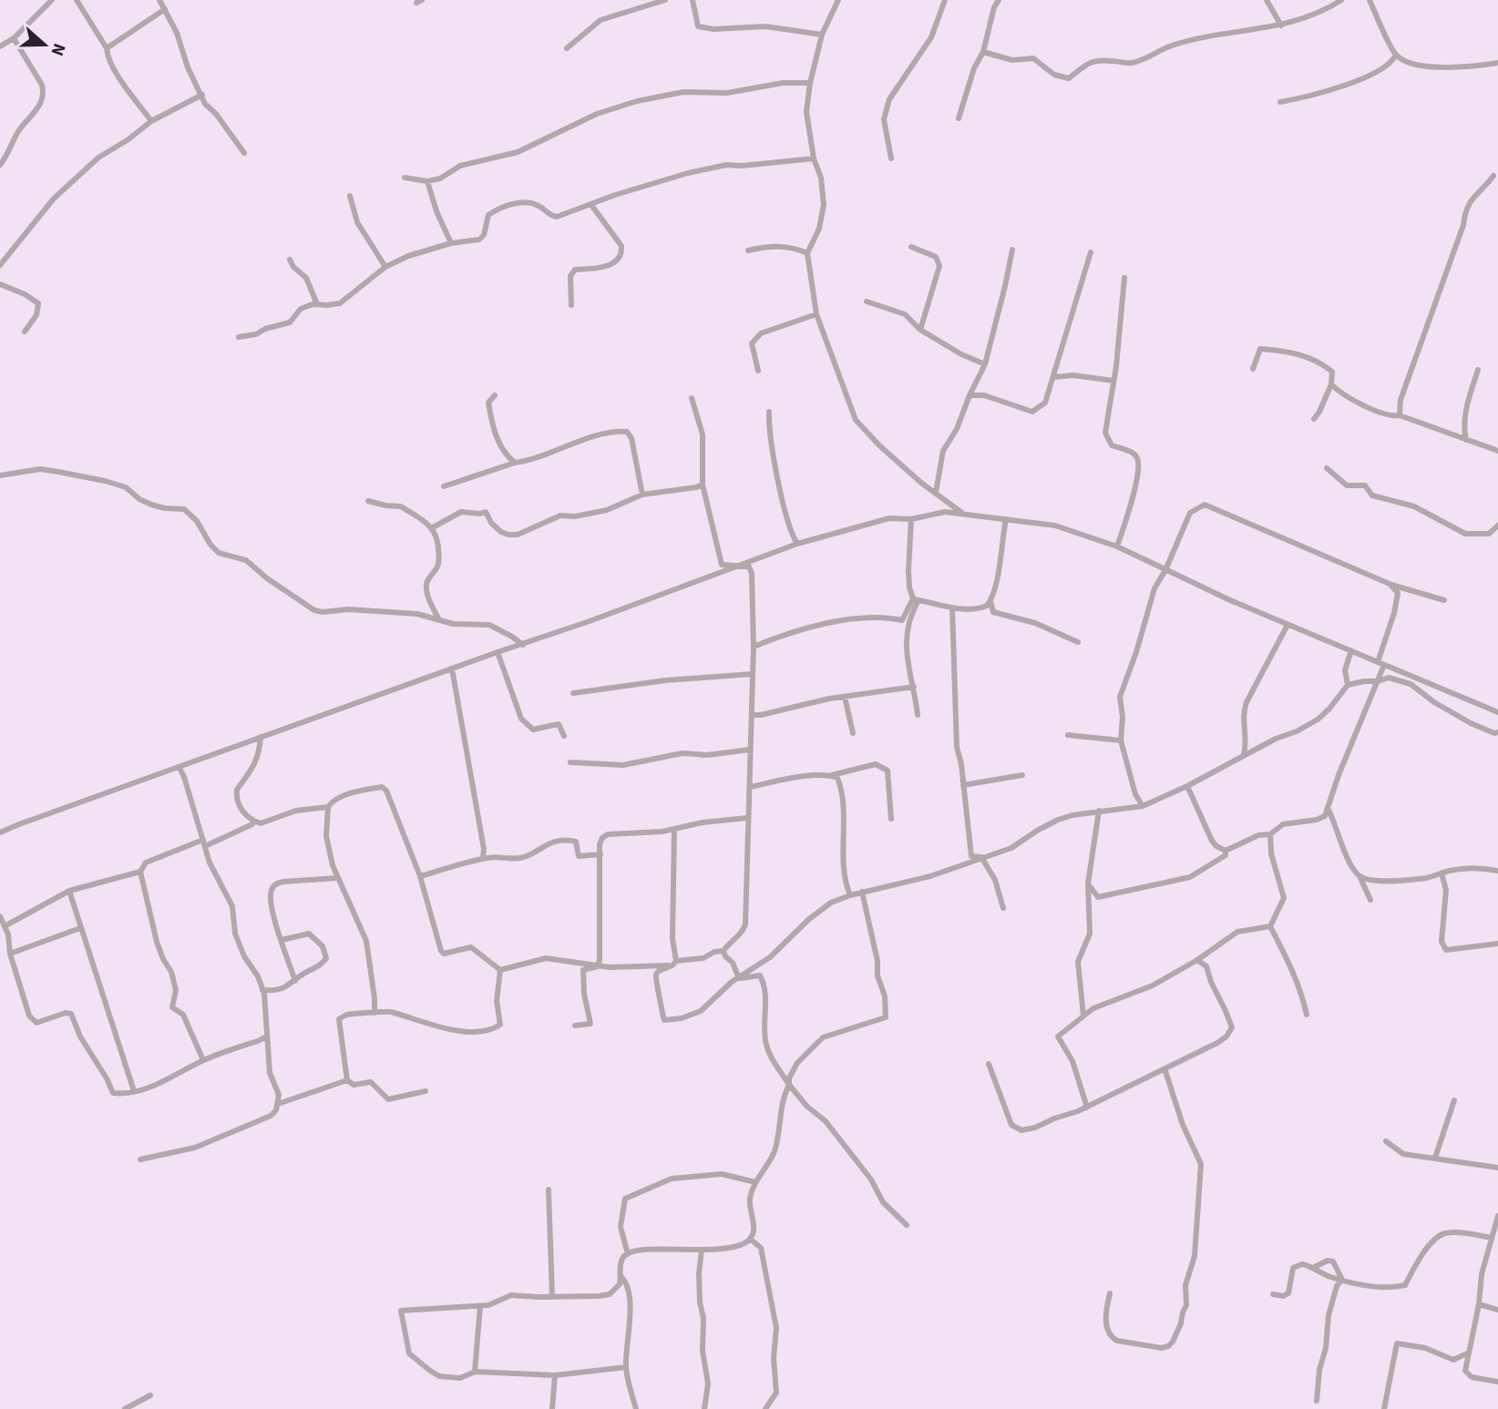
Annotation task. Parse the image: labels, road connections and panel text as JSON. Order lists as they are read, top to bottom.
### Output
{
  "north": "right"
}
